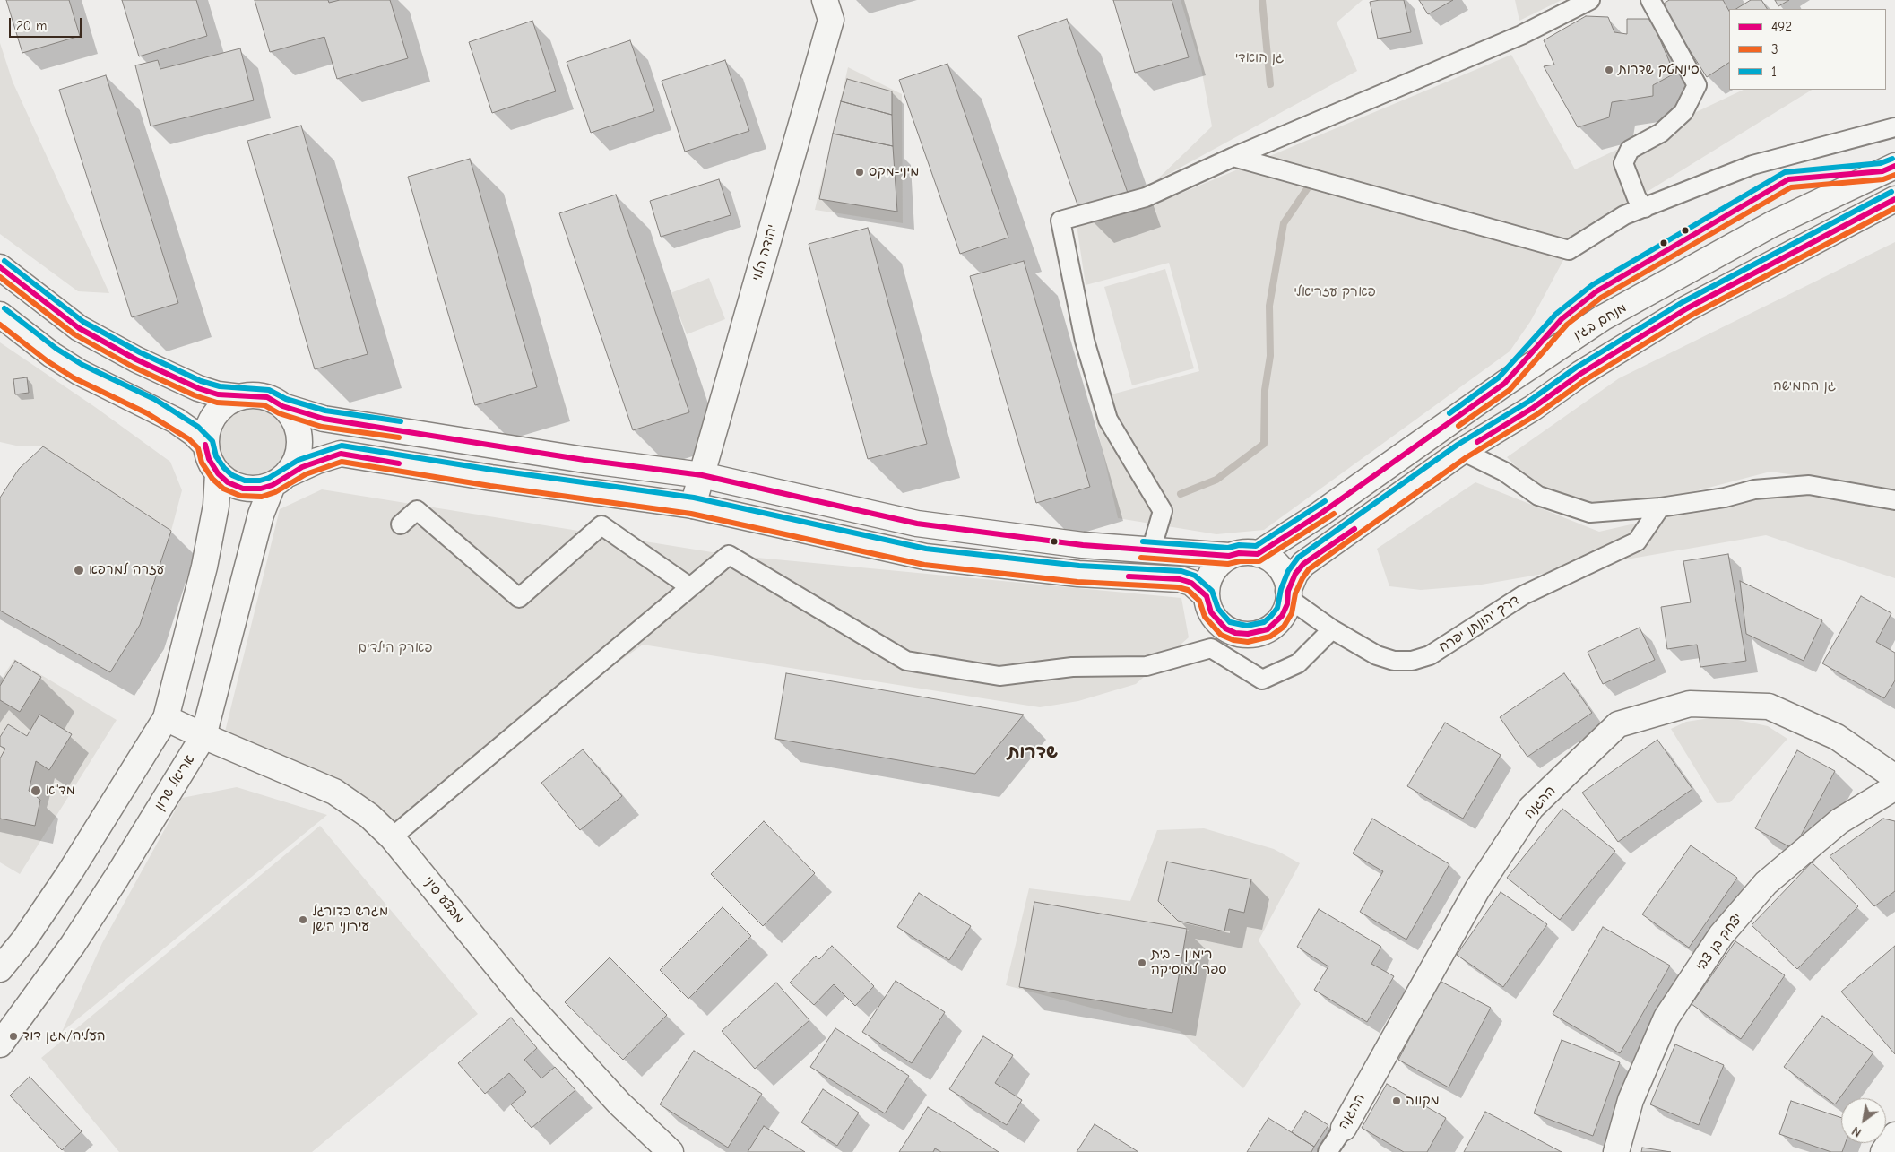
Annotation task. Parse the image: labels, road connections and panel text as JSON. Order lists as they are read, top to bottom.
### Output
{
  "streets": {
    "main road": [
      "יהודה הלוי",
      "מנחם בגין",
      "אריאל שרון",
      "ההגנה",
      "מבצע סיני",
      "יצחק בן צבי"
    ],
    "street": ["דרך יהונתן יפרח"]
  },
  "crossings": [
    ["מנחם בגין", "דרך יהונתן יפרח"],
    ["אריאל שרון", "מבצע סיני"]
  ],
  "districts": ["שדרות"],
  "parks": [
    "גן הואדי",
    "פארק עזריאלי",
    "גן החמישה",
    "פארק הילדים"
  ],
  "places": [
    "סינמטק שדרות",
    "מיני-מקס",
    "עזרה למרפא",
    "מד\"א",
    "מגרש כדורגל עירוני הישן",
    "רימון - בית ספר למוסיקה",
    "העליה/מגן דוד",
    "מקווה"
  ],
  "lines": ["transit line 1", "transit line 492", "transit line 3"],
  "legend": ["492", "3", "1"],
  "scale_bar": "20 m",
  "north": "bottom left"
}
